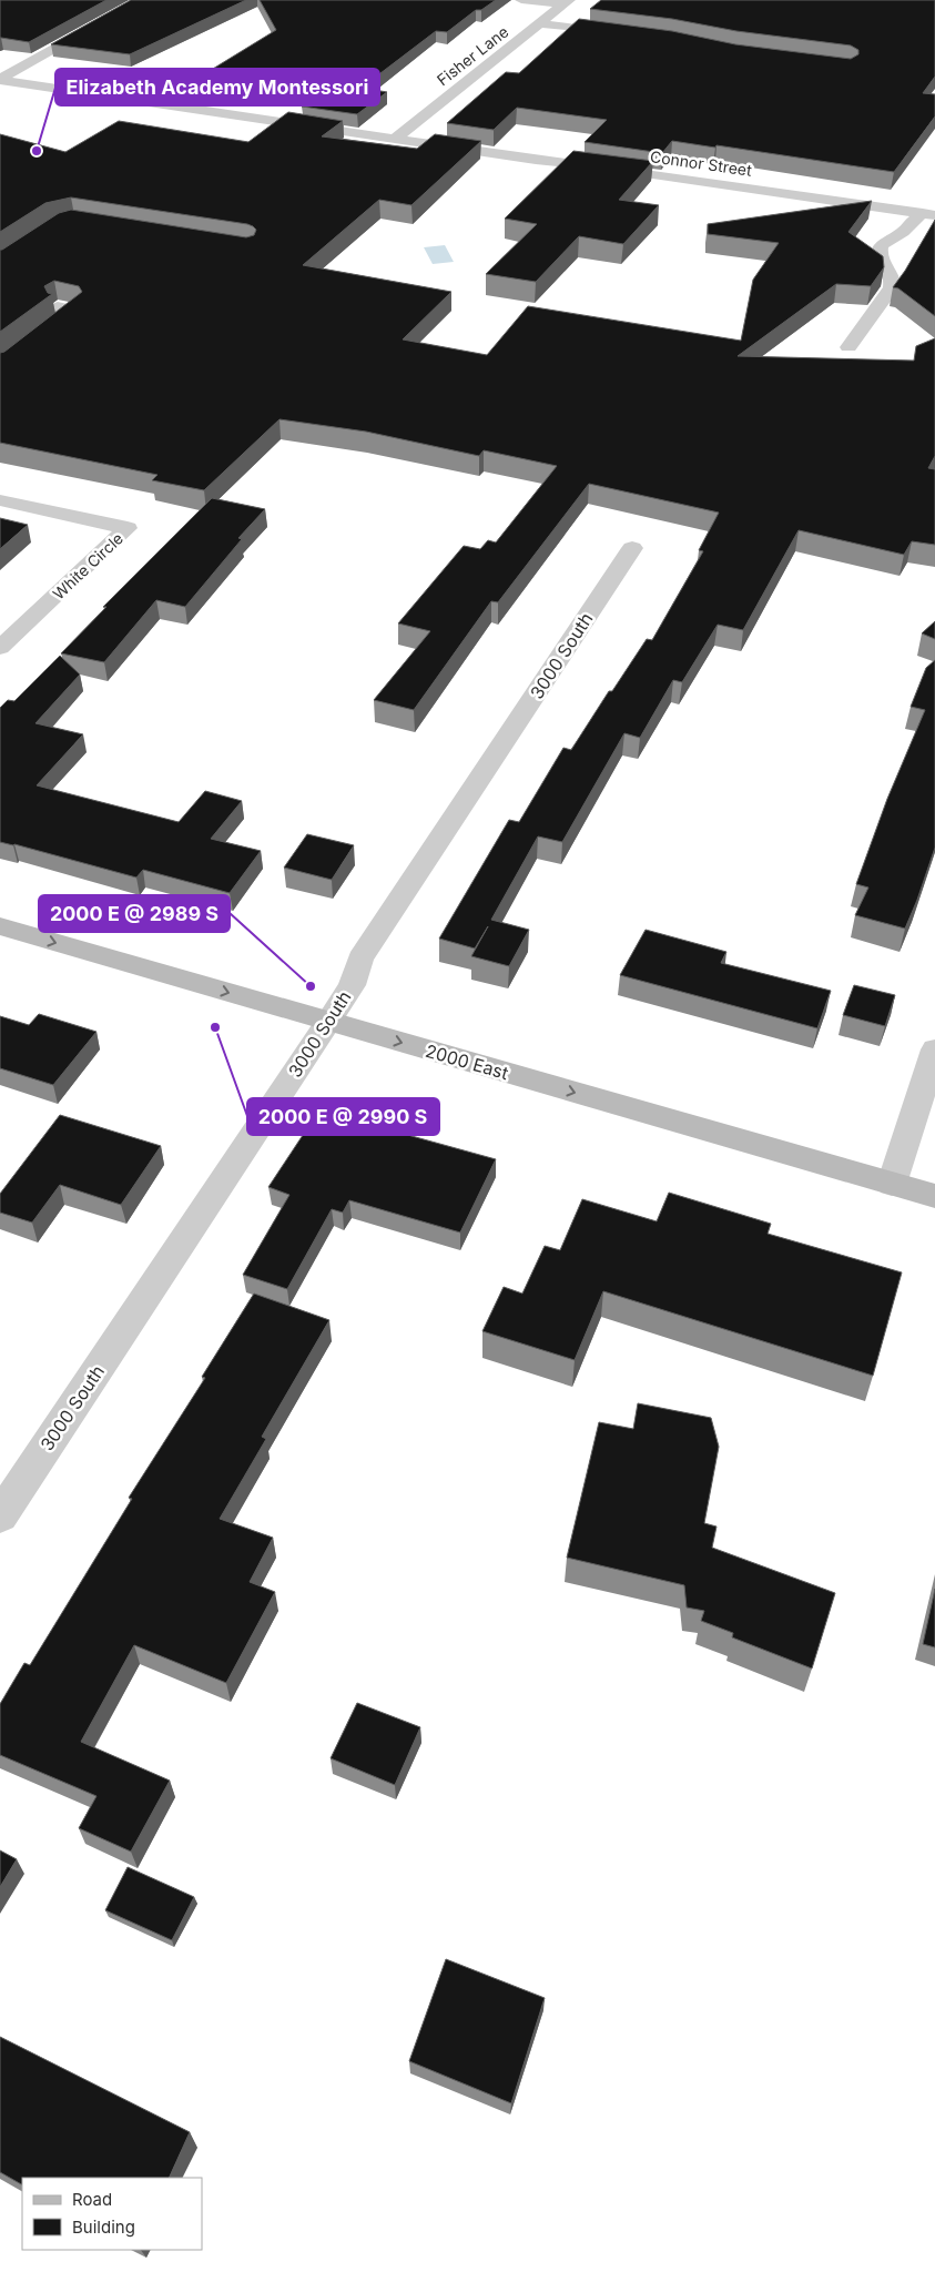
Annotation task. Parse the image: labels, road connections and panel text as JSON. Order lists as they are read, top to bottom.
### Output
{
  "streets": {
    "street": [
      "Fisher Lane",
      "Connor Street",
      "White Circle",
      "3000 South",
      "2000 East"
    ]
  },
  "crossings": [
    ["Fisher Lane", "Connor Street"],
    ["3000 South", "2000 East"]
  ],
  "one_way": ["2000 East"],
  "places": ["Elizabeth Academy Montessori", "2000 E @ 2989 S", "2000 E @ 2990 S"],
  "legend": ["Road", "Building"]
}
